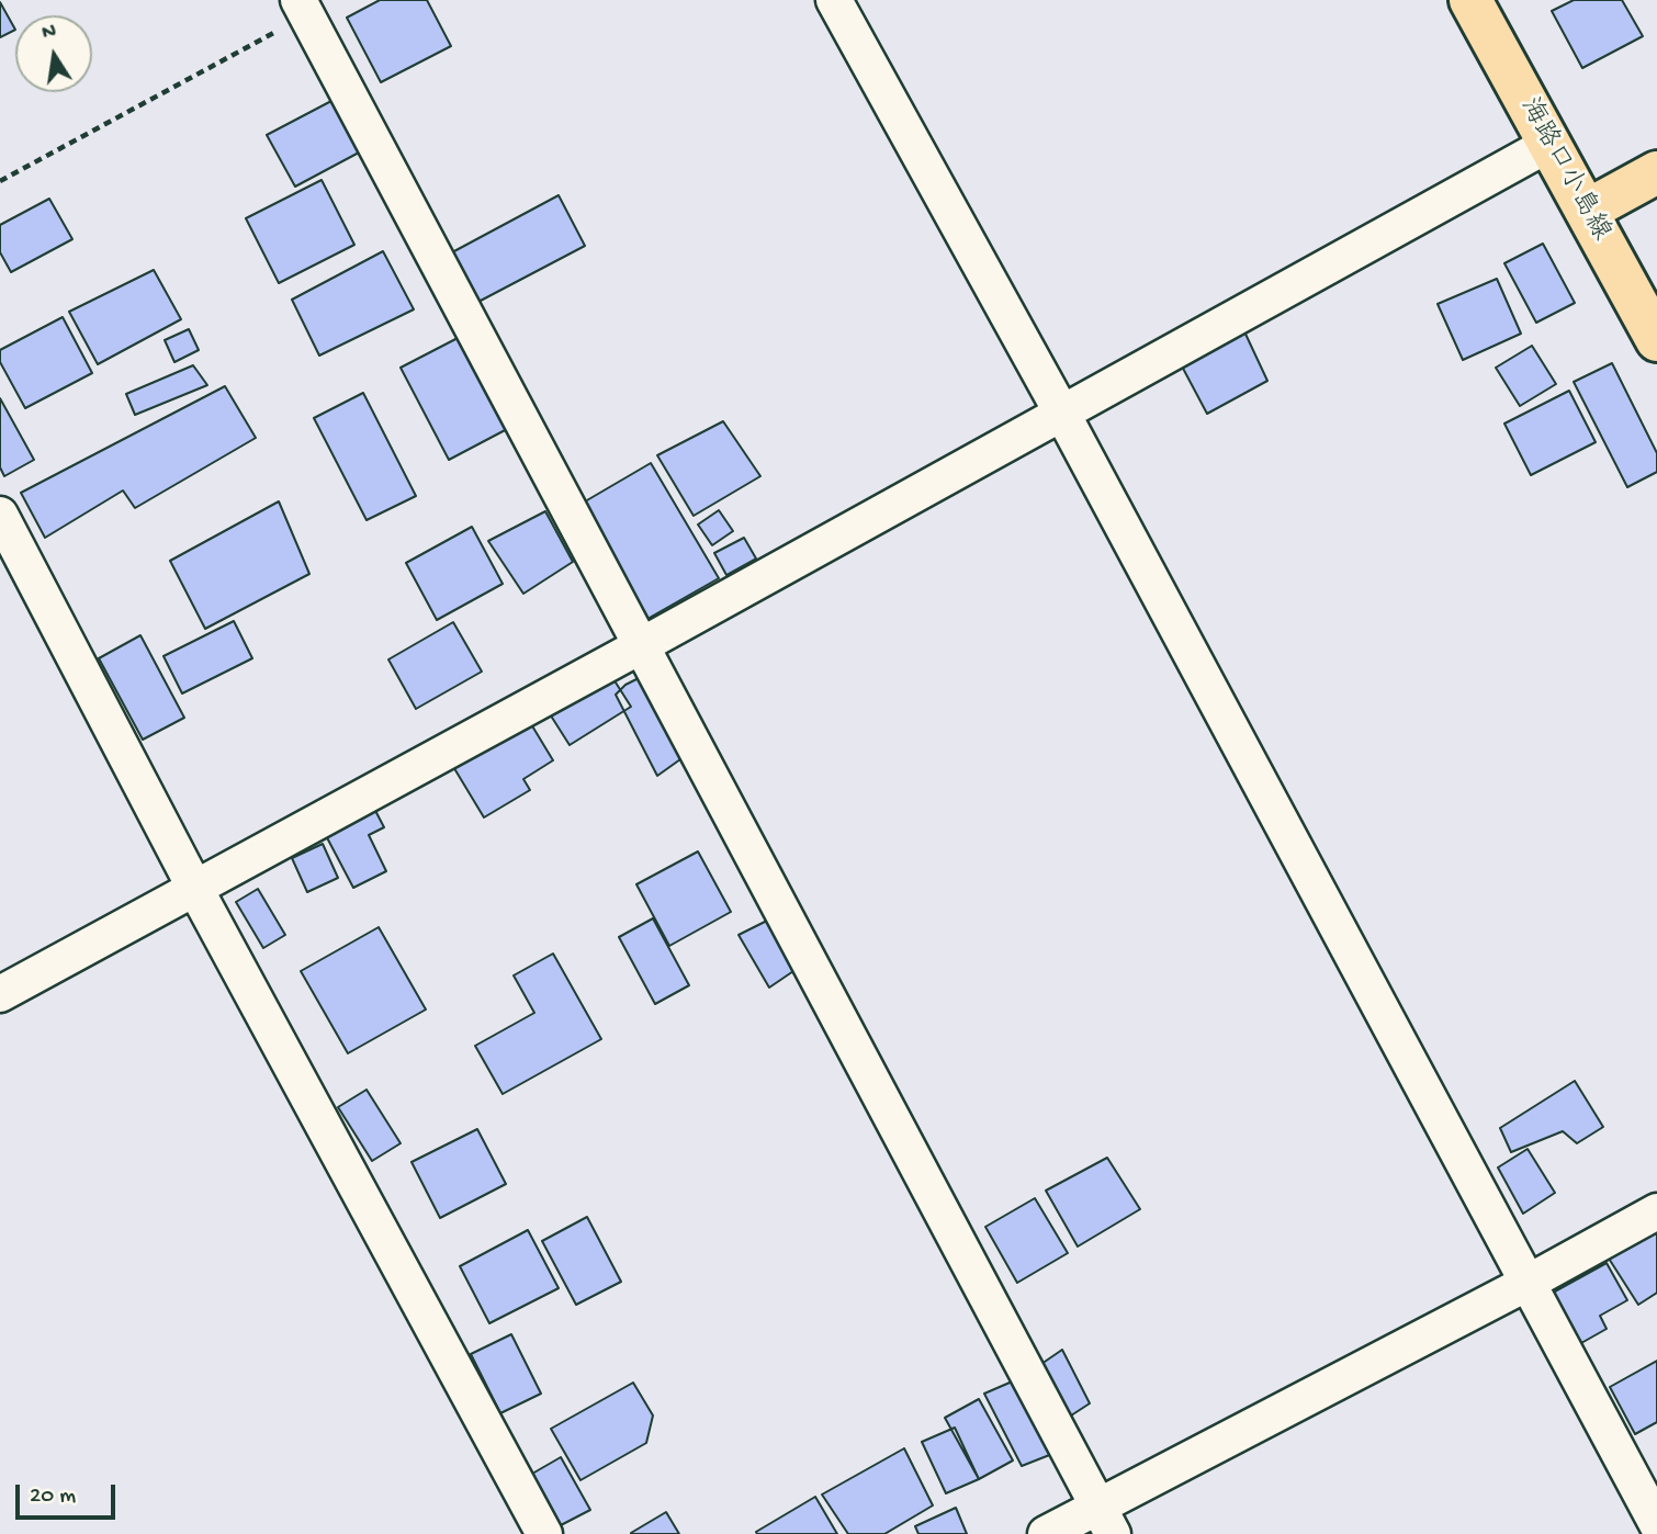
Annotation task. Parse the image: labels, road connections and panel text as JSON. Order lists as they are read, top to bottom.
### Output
{
  "streets": {
    "main road": ["海路口小島線"]
  },
  "scale_bar": "20 m",
  "north": "top"
}
